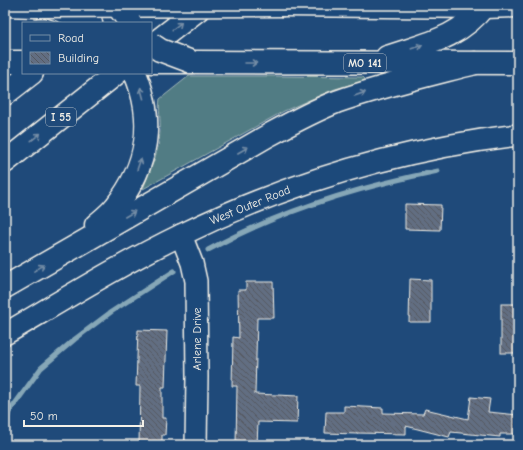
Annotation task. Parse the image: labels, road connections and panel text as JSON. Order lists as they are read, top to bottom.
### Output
{
  "streets": {
    "main road": ["MO 141", "I 55"],
    "street": ["West Outer Road", "Arlene Drive"]
  },
  "crossings": [
    ["West Outer Road", "Arlene Drive"]
  ],
  "legend": ["Road", "Building"],
  "scale_bar": "50 m"
}
